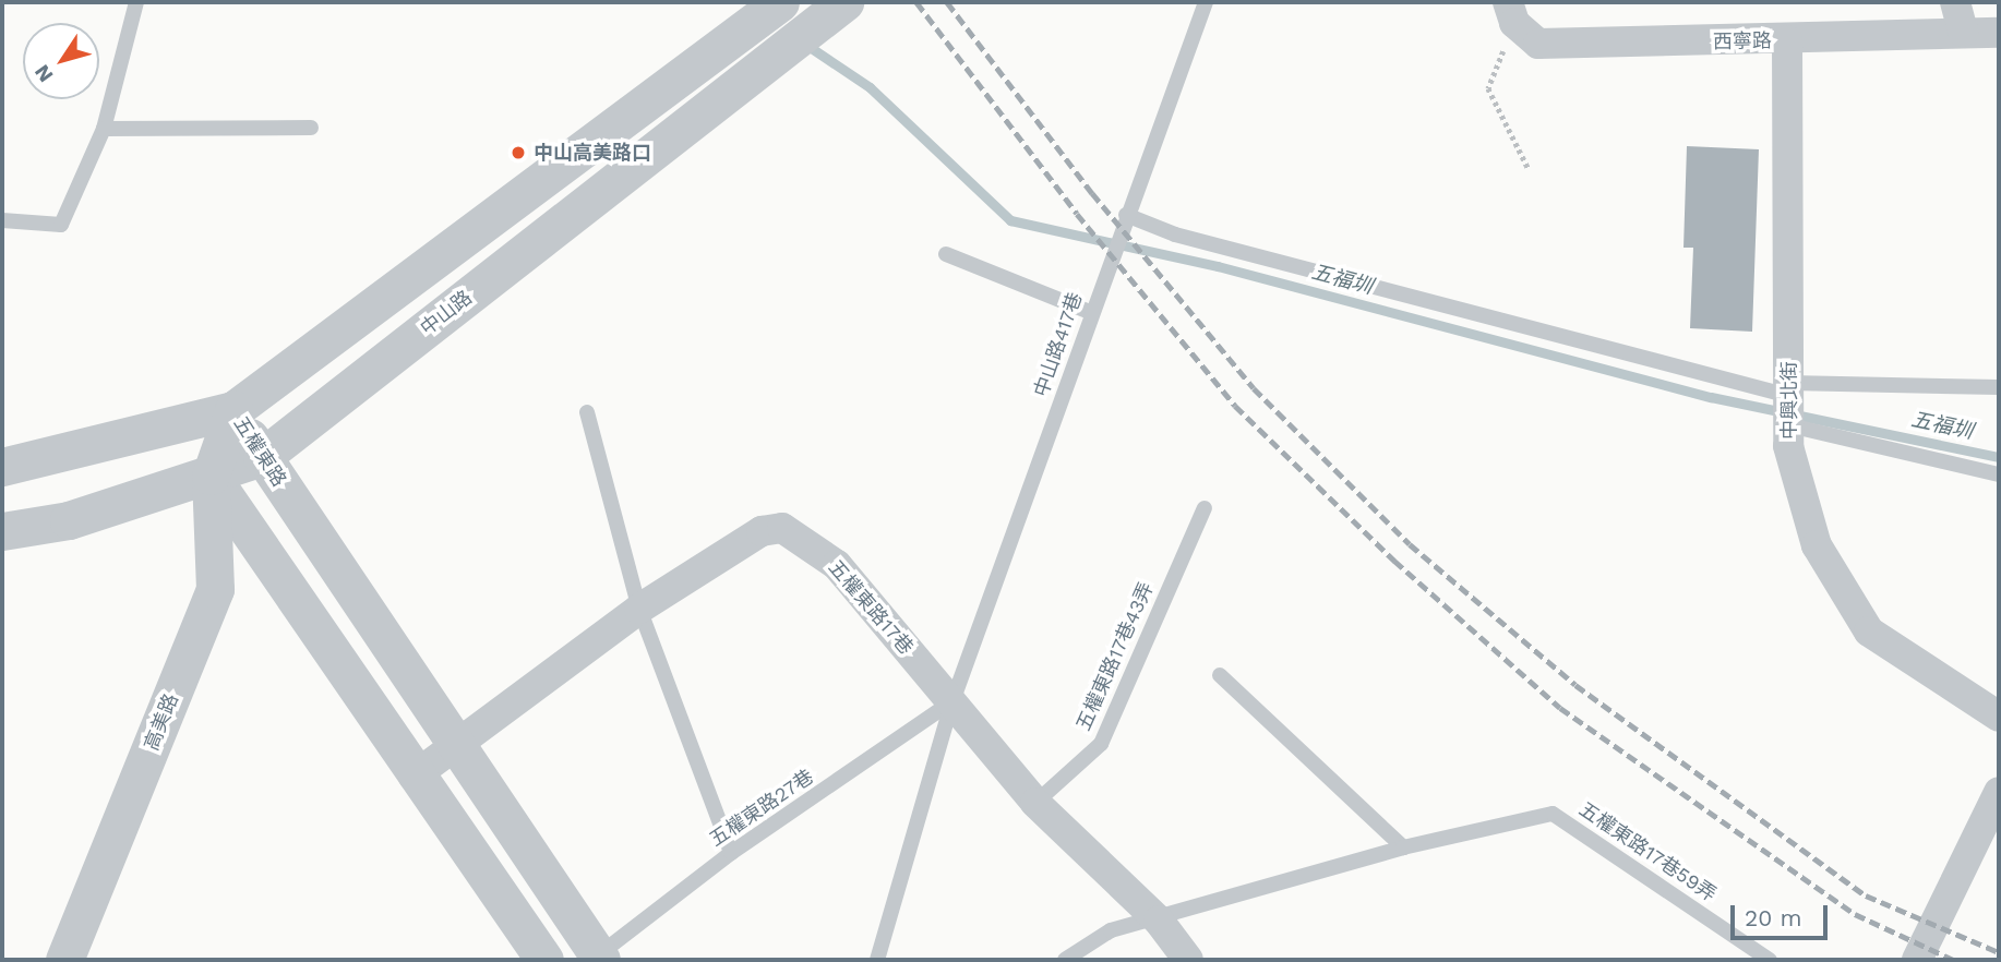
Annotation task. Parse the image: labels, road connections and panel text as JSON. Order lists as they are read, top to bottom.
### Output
{
  "streets": {
    "street": [
      "西寧路",
      "中山路",
      "中興北街",
      "五權東路",
      "五權東路17巷",
      "高美路"
    ],
    "lane": [
      "中山路417巷",
      "五權東路17巷43弄",
      "五權東路27巷",
      "五權東路17巷59弄"
    ]
  },
  "crossings": [
    ["西寧路", "中興北街"],
    ["中山路", "五權東路"],
    ["中山路", "高美路"],
    ["中山路417巷", "五權東路17巷"],
    ["中山路417巷", "五權東路27巷"],
    ["五權東路", "五權東路17巷"],
    ["五權東路", "高美路"],
    ["五權東路", "五權東路27巷"],
    ["五權東路17巷", "五權東路17巷43弄"],
    ["五權東路17巷", "五權東路27巷"],
    ["五權東路17巷", "五權東路17巷59弄"]
  ],
  "water": ["五福圳"],
  "places": ["中山高美路口"],
  "scale_bar": "20 m",
  "north": "bottom left"
}
